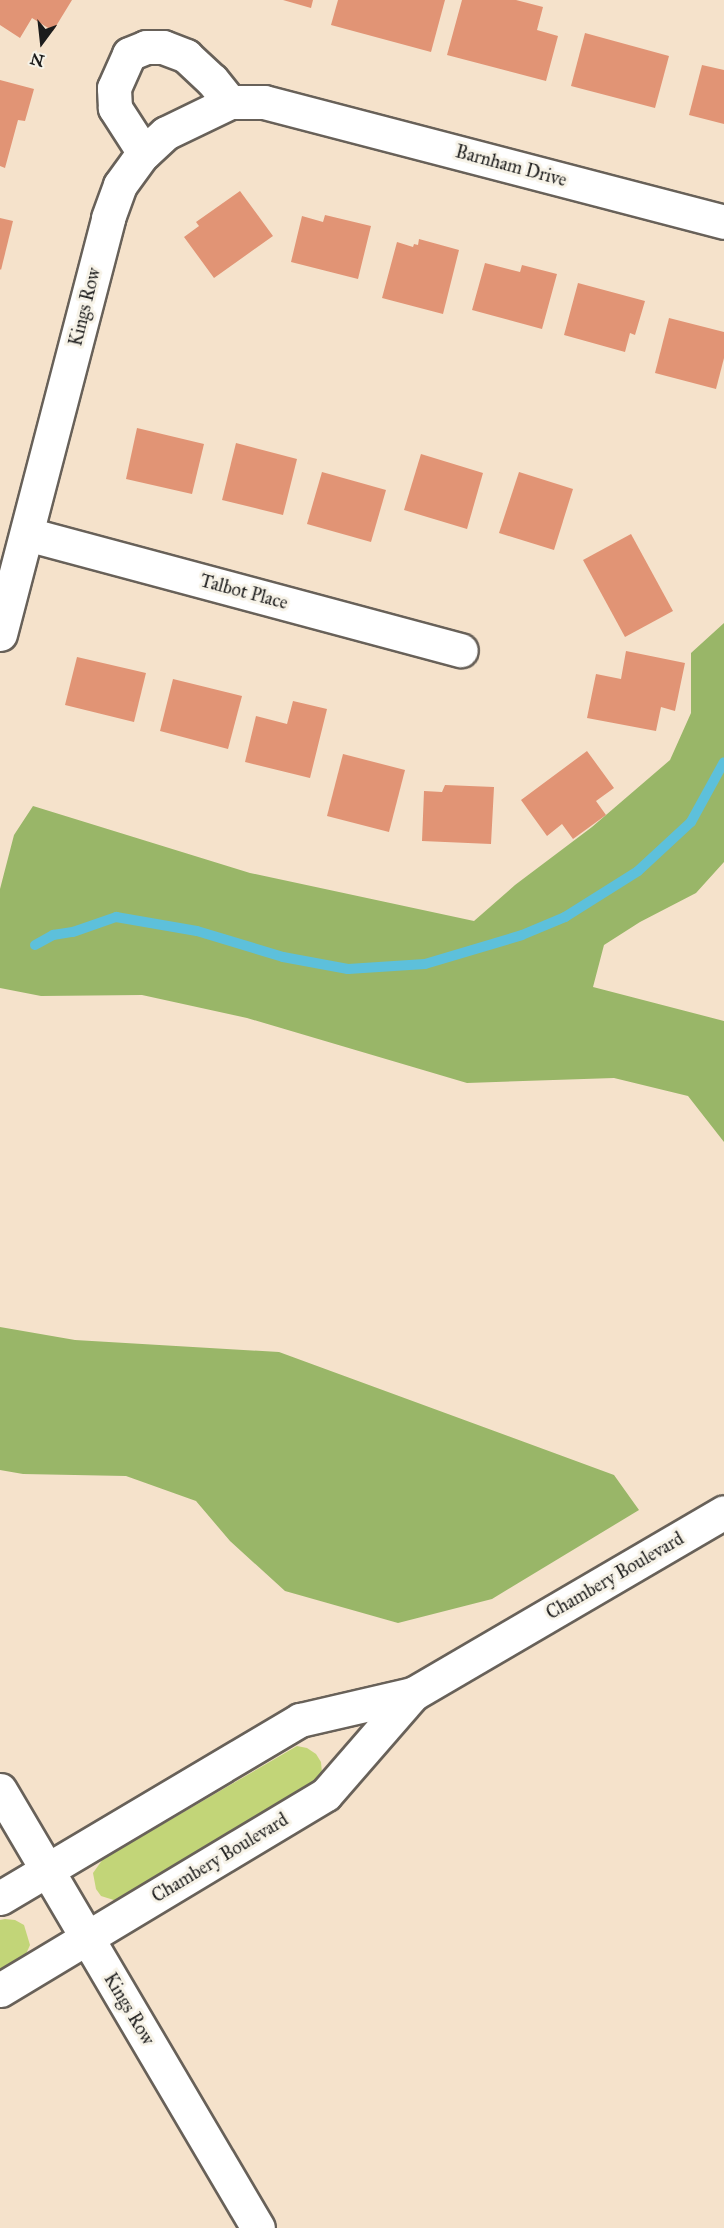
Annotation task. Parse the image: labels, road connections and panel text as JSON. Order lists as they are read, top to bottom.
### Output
{
  "streets": {
    "street": [
      "Barnham Drive",
      "Kings Row",
      "Talbot Place",
      "Chambery Boulevard"
    ]
  },
  "crossings": [
    ["Barnham Drive", "Kings Row"],
    ["Kings Row", "Talbot Place"],
    ["Kings Row", "Chambery Boulevard"]
  ],
  "north": "bottom"
}
